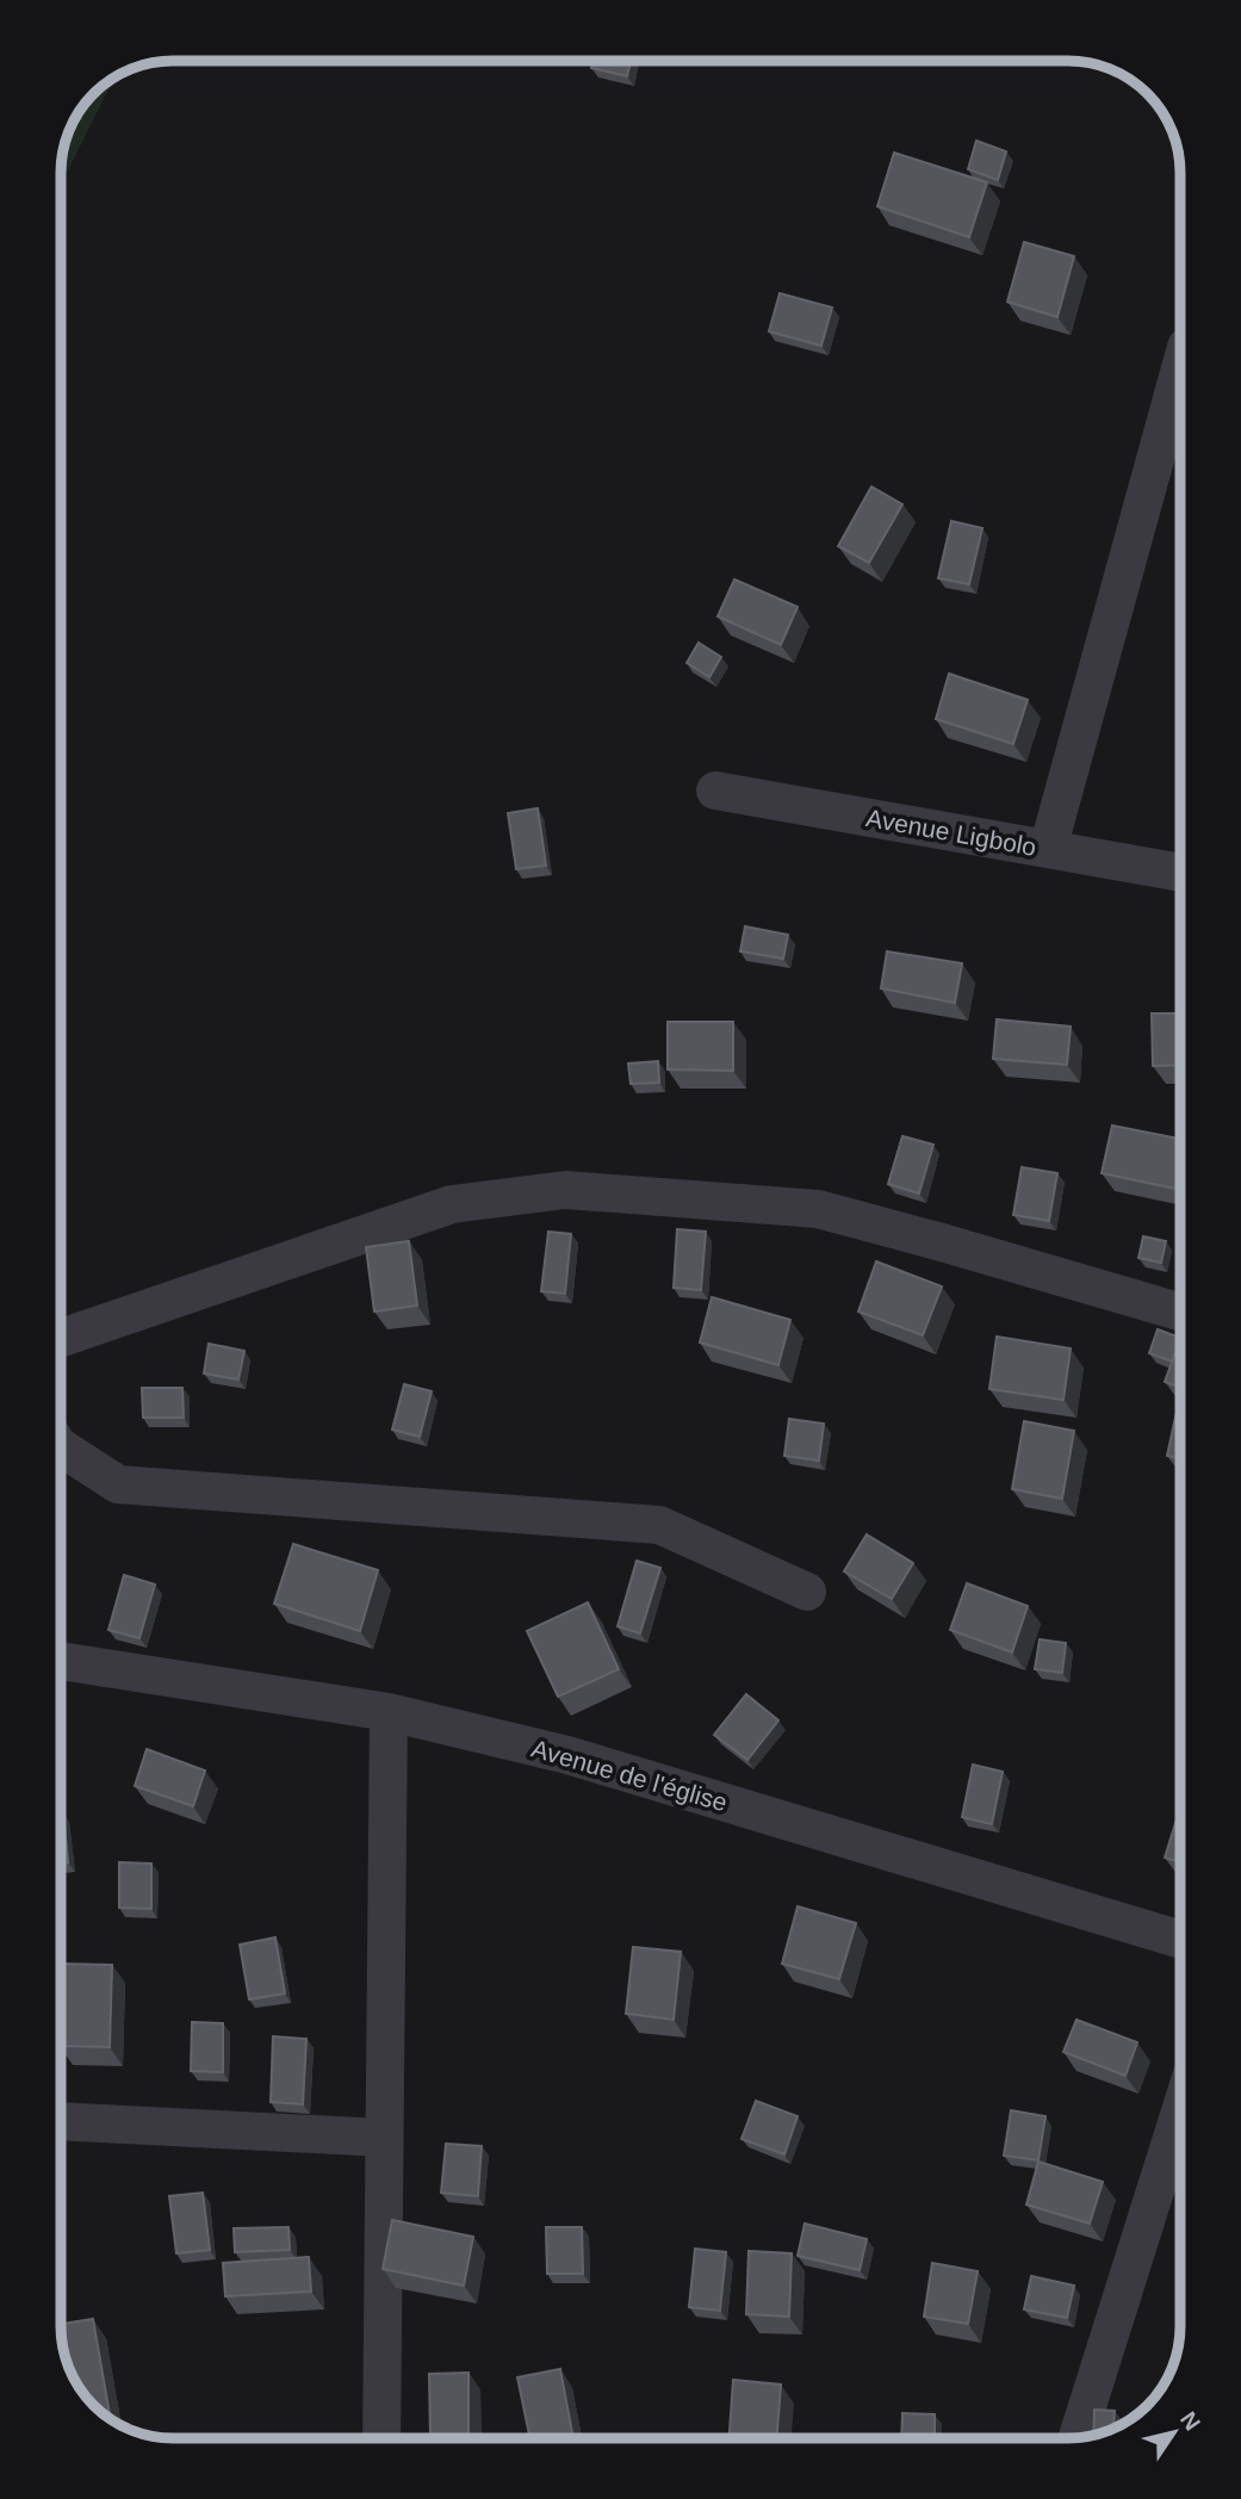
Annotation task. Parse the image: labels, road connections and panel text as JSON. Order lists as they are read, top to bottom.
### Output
{
  "streets": {
    "street": ["Avenue Ligbolo", "Avenue de l'église"]
  },
  "north": "top right"
}
